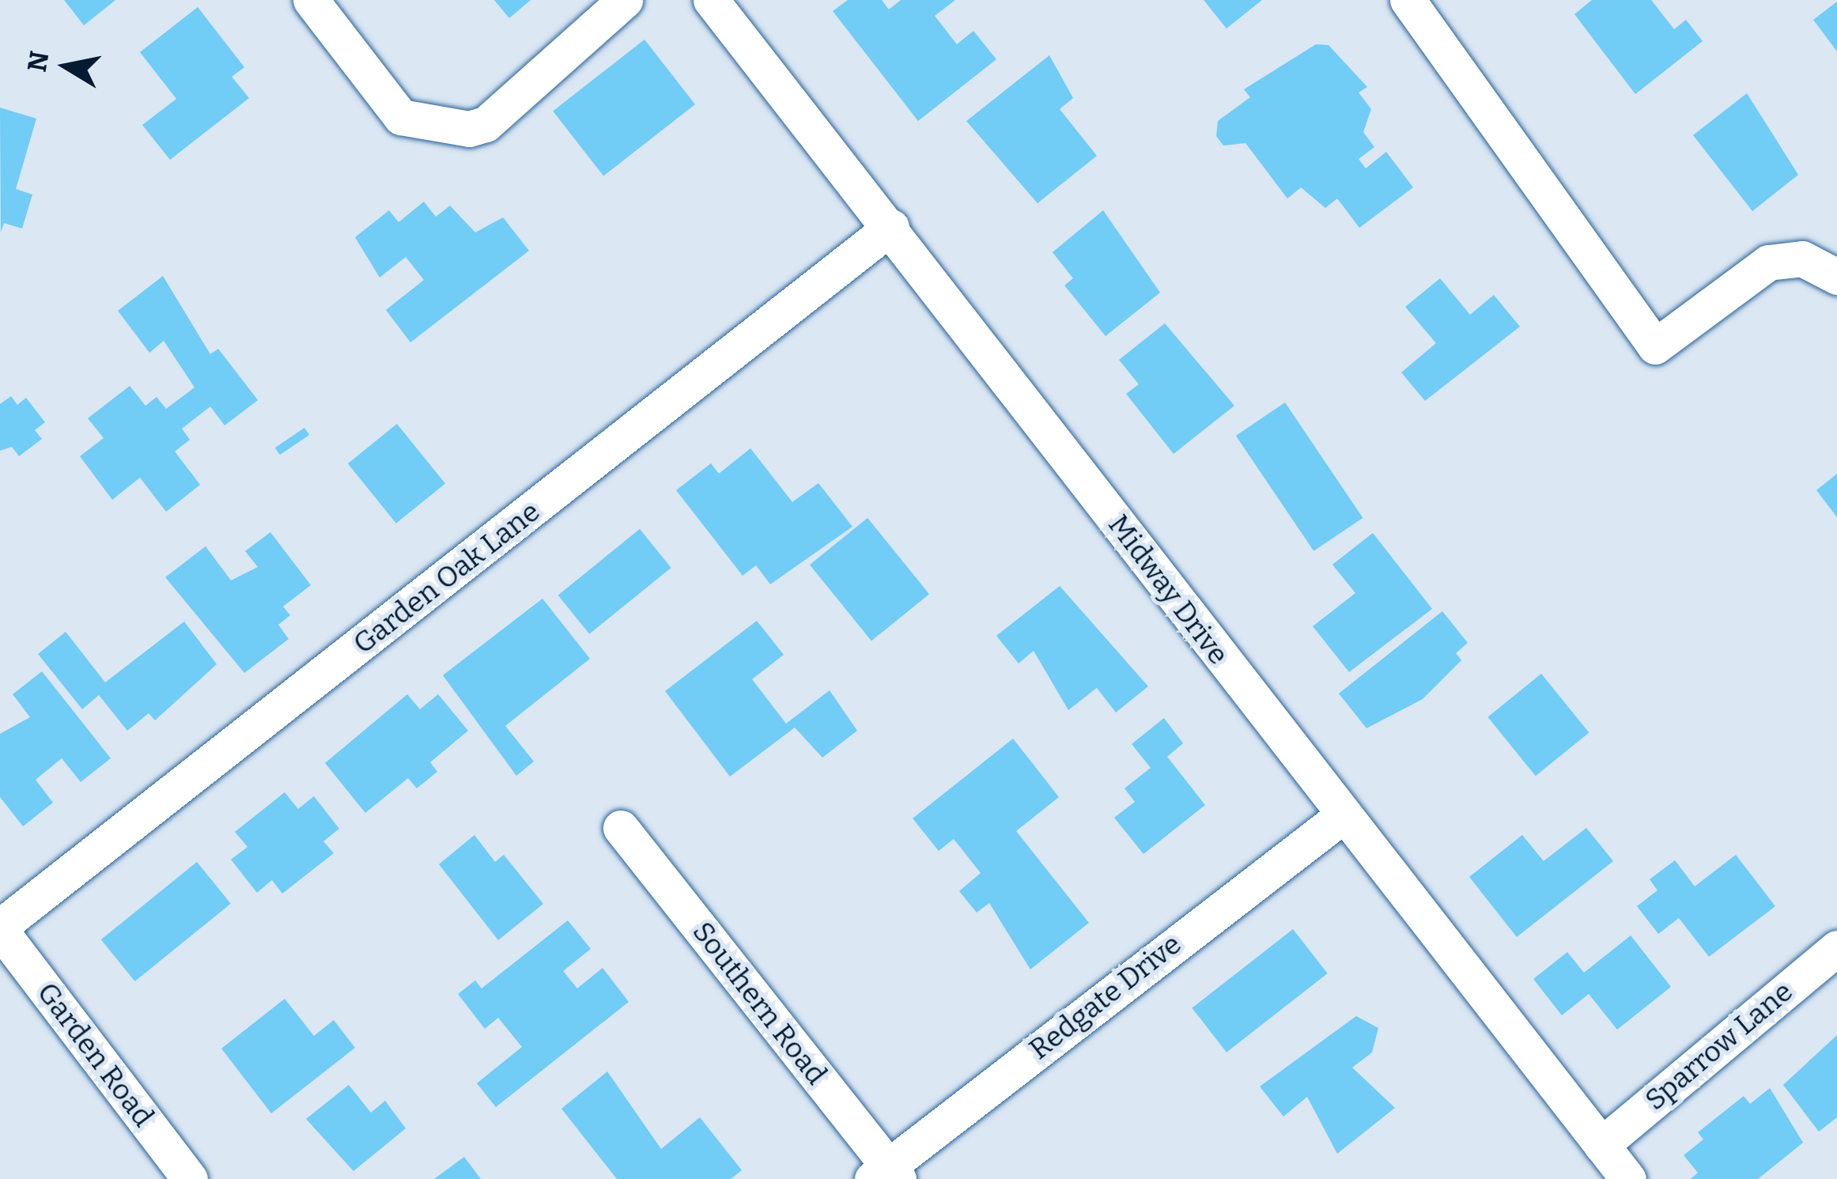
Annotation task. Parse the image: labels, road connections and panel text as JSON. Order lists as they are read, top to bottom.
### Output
{
  "streets": {
    "street": [
      "Garden Oak Lane",
      "Midway Drive",
      "Redgate Drive",
      "Southern Road",
      "Sparrow Lane",
      "Garden Road"
    ]
  },
  "crossings": [
    ["Garden Oak Lane", "Midway Drive"],
    ["Garden Oak Lane", "Garden Road"],
    ["Midway Drive", "Redgate Drive"],
    ["Midway Drive", "Sparrow Lane"],
    ["Redgate Drive", "Southern Road"]
  ],
  "north": "left"
}
